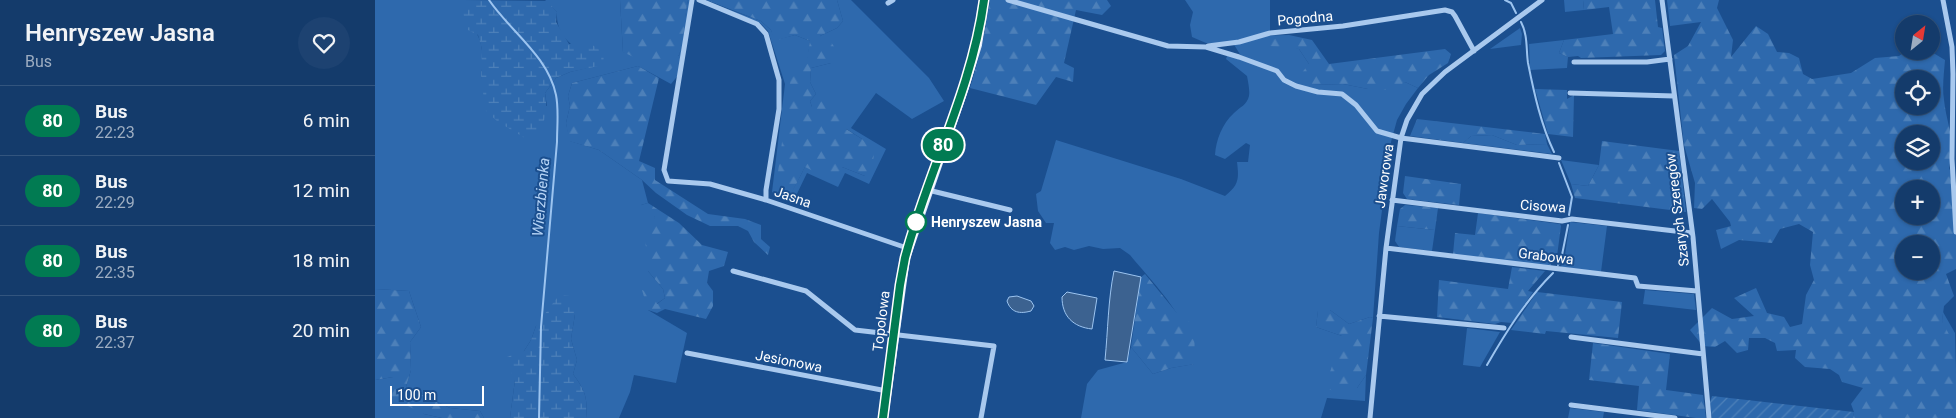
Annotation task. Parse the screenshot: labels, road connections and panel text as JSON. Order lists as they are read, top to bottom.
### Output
{
  "streets": {
    "street": [
      "Pogodna",
      "Jaworowa",
      "Jasna",
      "Cisowa",
      "Szarych Szeregów",
      "Grabowa",
      "Topolowa",
      "Jesionowa"
    ]
  },
  "crossings": [
    ["Pogodna", "Jaworowa"],
    ["Jaworowa", "Cisowa"],
    ["Jaworowa", "Grabowa"],
    ["Jasna", "Topolowa"],
    ["Cisowa", "Szarych Szeregów"],
    ["Szarych Szeregów", "Grabowa"],
    ["Topolowa", "Jesionowa"]
  ],
  "water": ["Wierzbienka"],
  "places": ["Henryszew Jasna"],
  "lines": ["bus line 80"],
  "scale_bar": "100 m",
  "north": "top right",
  "page": {
    "heading": ["Henryszew Jasna", "Bus"],
    "on_map": "80",
    "map_buttons": ["+", "−"],
    "list": [
      {
        "mark": "80",
        "name": "Bus",
        "note": "22:23",
        "value": "6 min"
      },
      {
        "mark": "80",
        "name": "Bus",
        "note": "22:29",
        "value": "12 min"
      },
      {
        "mark": "80",
        "name": "Bus",
        "note": "22:35",
        "value": "18 min"
      },
      {
        "mark": "80",
        "name": "Bus",
        "note": "22:37",
        "value": "20 min"
      }
    ],
    "scale": "100 m"
  }
}
